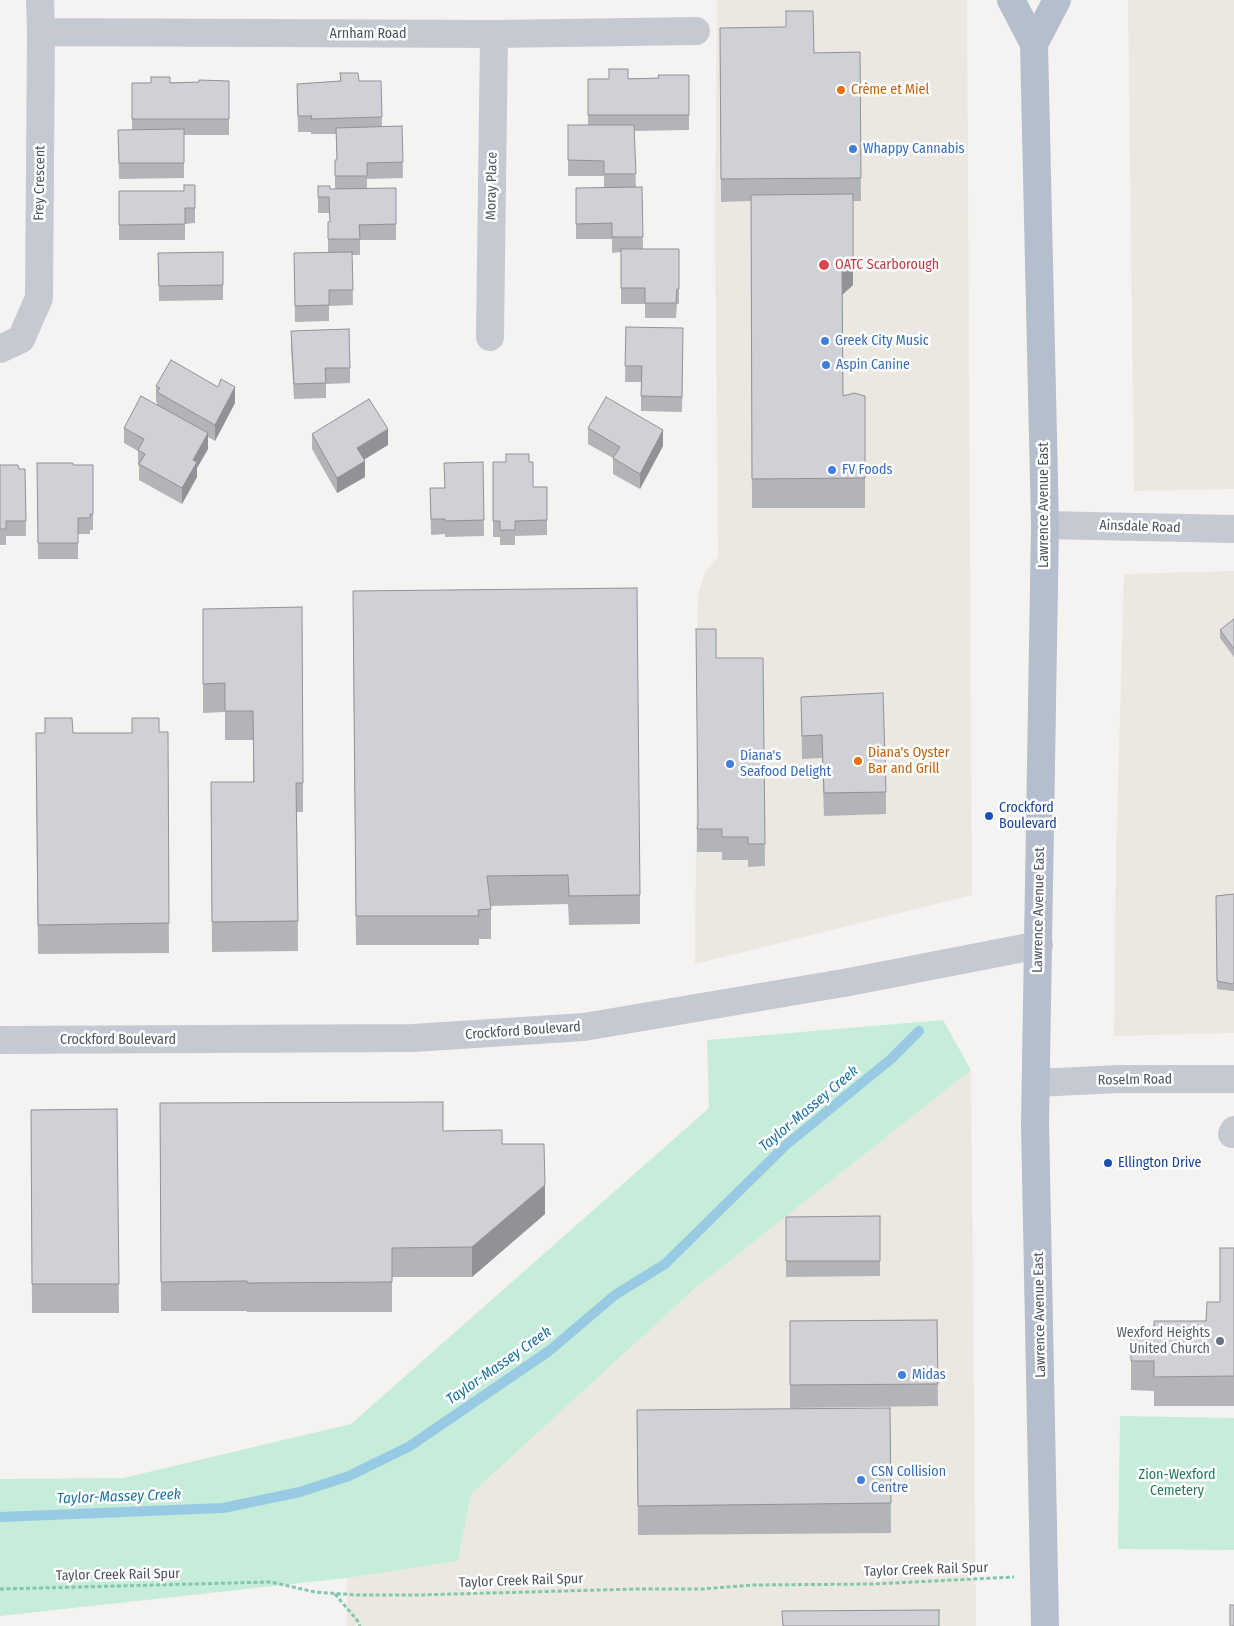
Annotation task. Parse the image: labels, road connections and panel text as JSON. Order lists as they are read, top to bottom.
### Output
{
  "streets": {
    "main road": ["Lawrence Avenue East"],
    "street": [
      "Arnham Road",
      "Frey Crescent",
      "Moray Place",
      "Ainsdale Road",
      "Crockford Boulevard",
      "Roselm Road"
    ],
    "path": ["Taylor Creek Rail Spur"]
  },
  "crossings": [
    ["Arnham Road", "Frey Crescent"],
    ["Arnham Road", "Moray Place"],
    ["Lawrence Avenue East", "Ainsdale Road"],
    ["Lawrence Avenue East", "Crockford Boulevard"],
    ["Lawrence Avenue East", "Roselm Road"],
    ["Lawrence Avenue East", "Taylor Creek Rail Spur"]
  ],
  "water": ["Taylor-Massey Creek"],
  "parks": ["Zion-Wexford Cemetery"],
  "places": [
    "Crème et Miel",
    "Whappy Cannabis",
    "OATC Scarborough",
    "Greek City Music",
    "Aspin Canine",
    "FV Foods",
    "Diana's Oyster Bar and Grill",
    "Diana's Seafood Delight",
    "Crockford Boulevard",
    "Ellington Drive",
    "Wexford Heights United Church",
    "Midas",
    "CSN Collision Centre"
  ]
}
